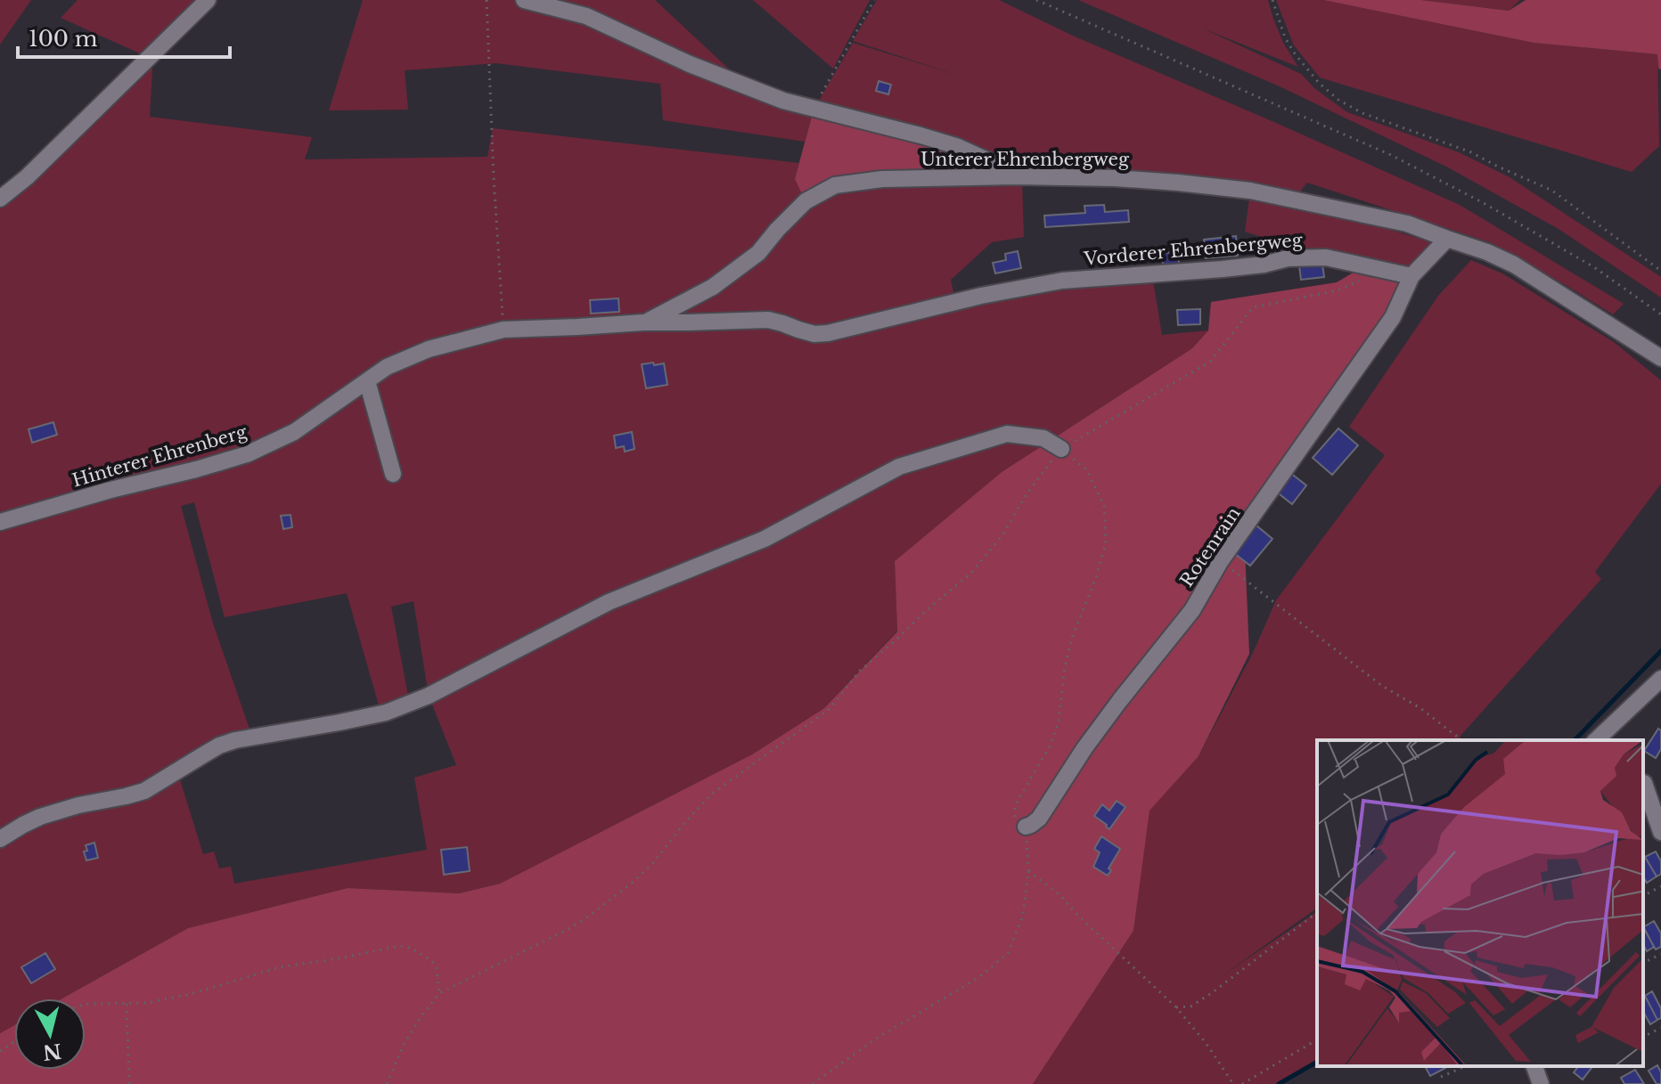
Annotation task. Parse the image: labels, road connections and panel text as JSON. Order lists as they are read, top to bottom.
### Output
{
  "streets": {
    "street": [
      "Unterer Ehrenbergweg",
      "Vorderer Ehrenbergweg",
      "Hinterer Ehrenberg",
      "Rotenrain"
    ]
  },
  "crossings": [
    ["Unterer Ehrenbergweg", "Vorderer Ehrenbergweg"],
    ["Unterer Ehrenbergweg", "Hinterer Ehrenberg"],
    ["Vorderer Ehrenbergweg", "Hinterer Ehrenberg"],
    ["Vorderer Ehrenbergweg", "Rotenrain"]
  ],
  "scale_bar": "100 m",
  "north": "bottom"
}
